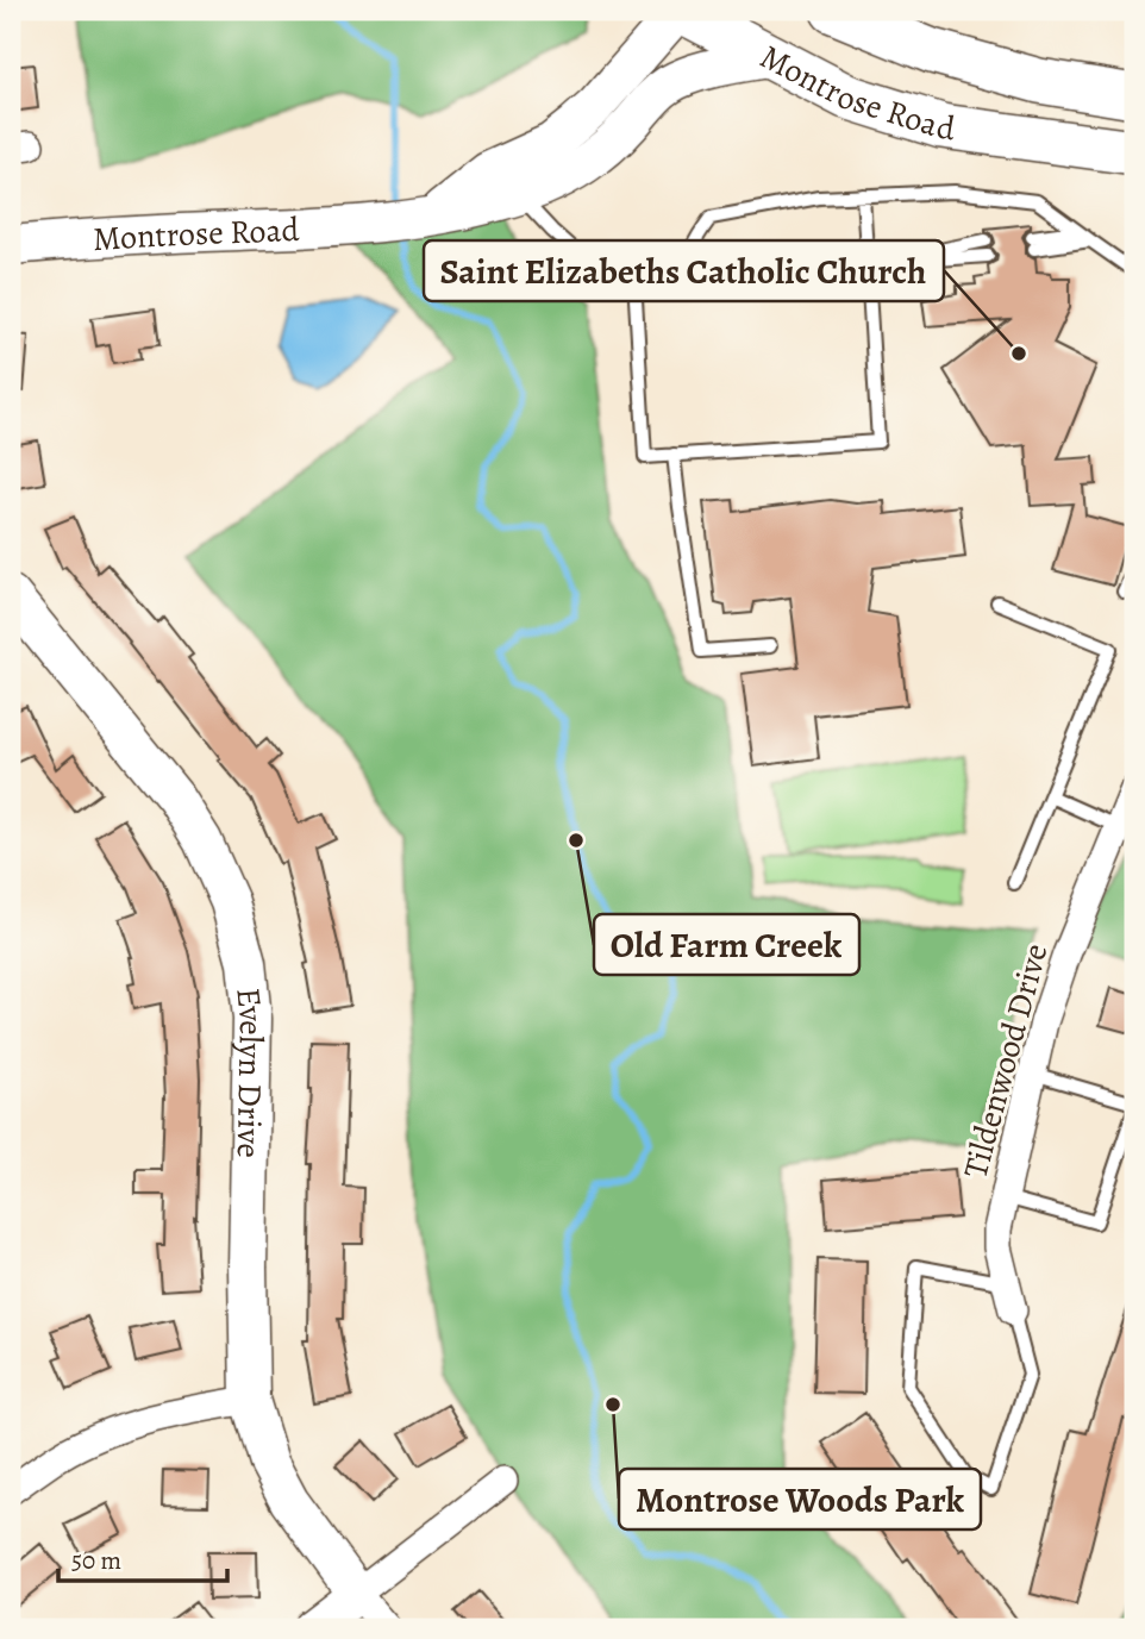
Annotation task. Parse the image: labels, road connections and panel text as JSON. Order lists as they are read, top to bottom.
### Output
{
  "streets": {
    "main road": ["Montrose Road"],
    "street": ["Tildenwood Drive", "Evelyn Drive"]
  },
  "places": ["Saint Elizabeths Catholic Church", "Old Farm Creek", "Montrose Woods Park"],
  "scale_bar": "50 m"
}
